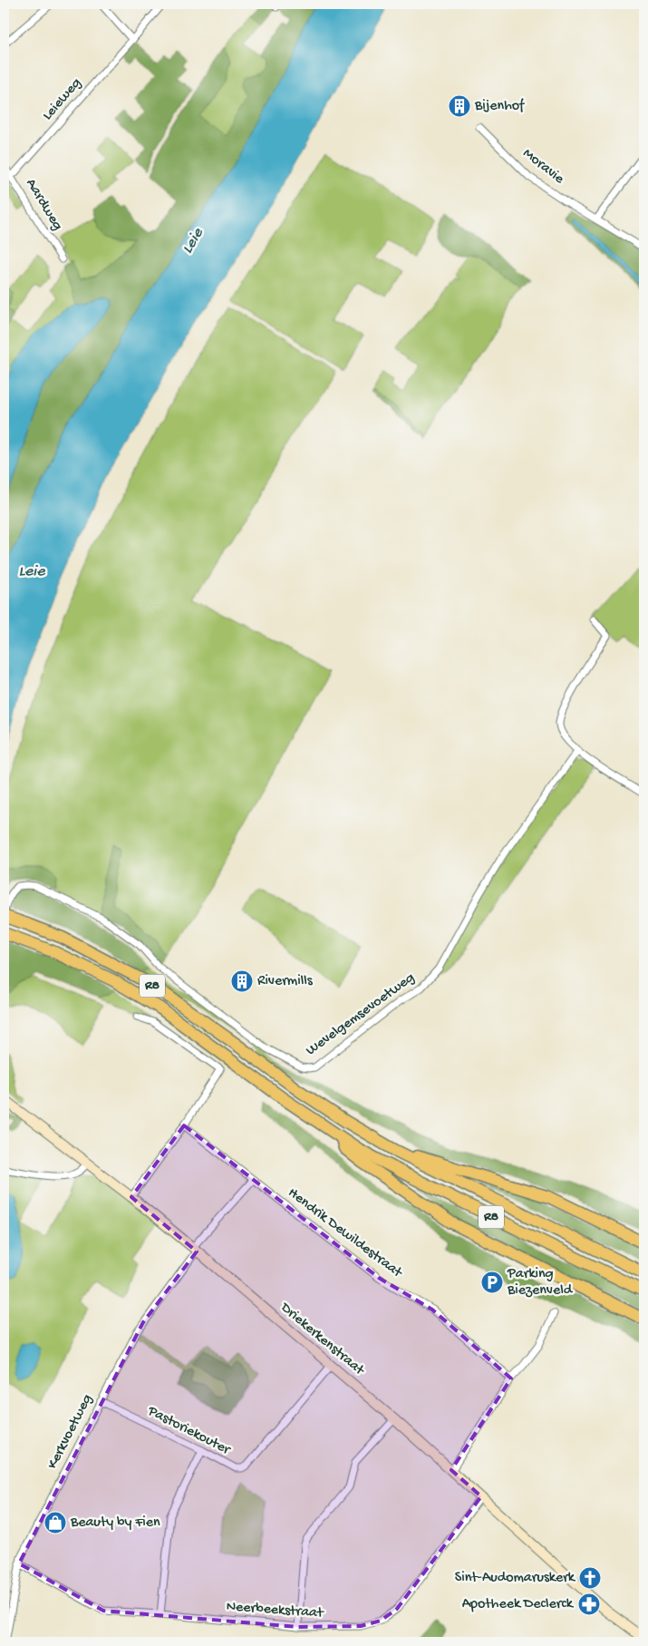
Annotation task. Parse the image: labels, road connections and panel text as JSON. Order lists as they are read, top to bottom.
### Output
{
  "streets": {
    "highway": ["R8"],
    "street": [
      "Leieweg",
      "Moravie",
      "Aardweg",
      "Wevelgemsevoetweg",
      "Hendrik Dewildestraat",
      "Driekerkenstraat",
      "Pastoriekouter",
      "Kerkvoetweg",
      "Neerbeekstraat"
    ]
  },
  "crossings": [
    ["Leieweg", "Aardweg"],
    ["R8", "Wevelgemsevoetweg"],
    ["Hendrik Dewildestraat", "Kerkvoetweg"],
    ["Driekerkenstraat", "Pastoriekouter"],
    ["Driekerkenstraat", "Kerkvoetweg"],
    ["Driekerkenstraat", "Neerbeekstraat"],
    ["Pastoriekouter", "Kerkvoetweg"],
    ["Kerkvoetweg", "Neerbeekstraat"]
  ],
  "water": ["Leie"],
  "places": {
    "building": ["Bijenhof", "Rivermills"],
    "parking": ["Parking Biezenveld"],
    "shop": ["Beauty by Fien"],
    "church": ["Sint-Audomaruskerk"],
    "pharmacy": ["Apotheek Declerck"]
  }
}
